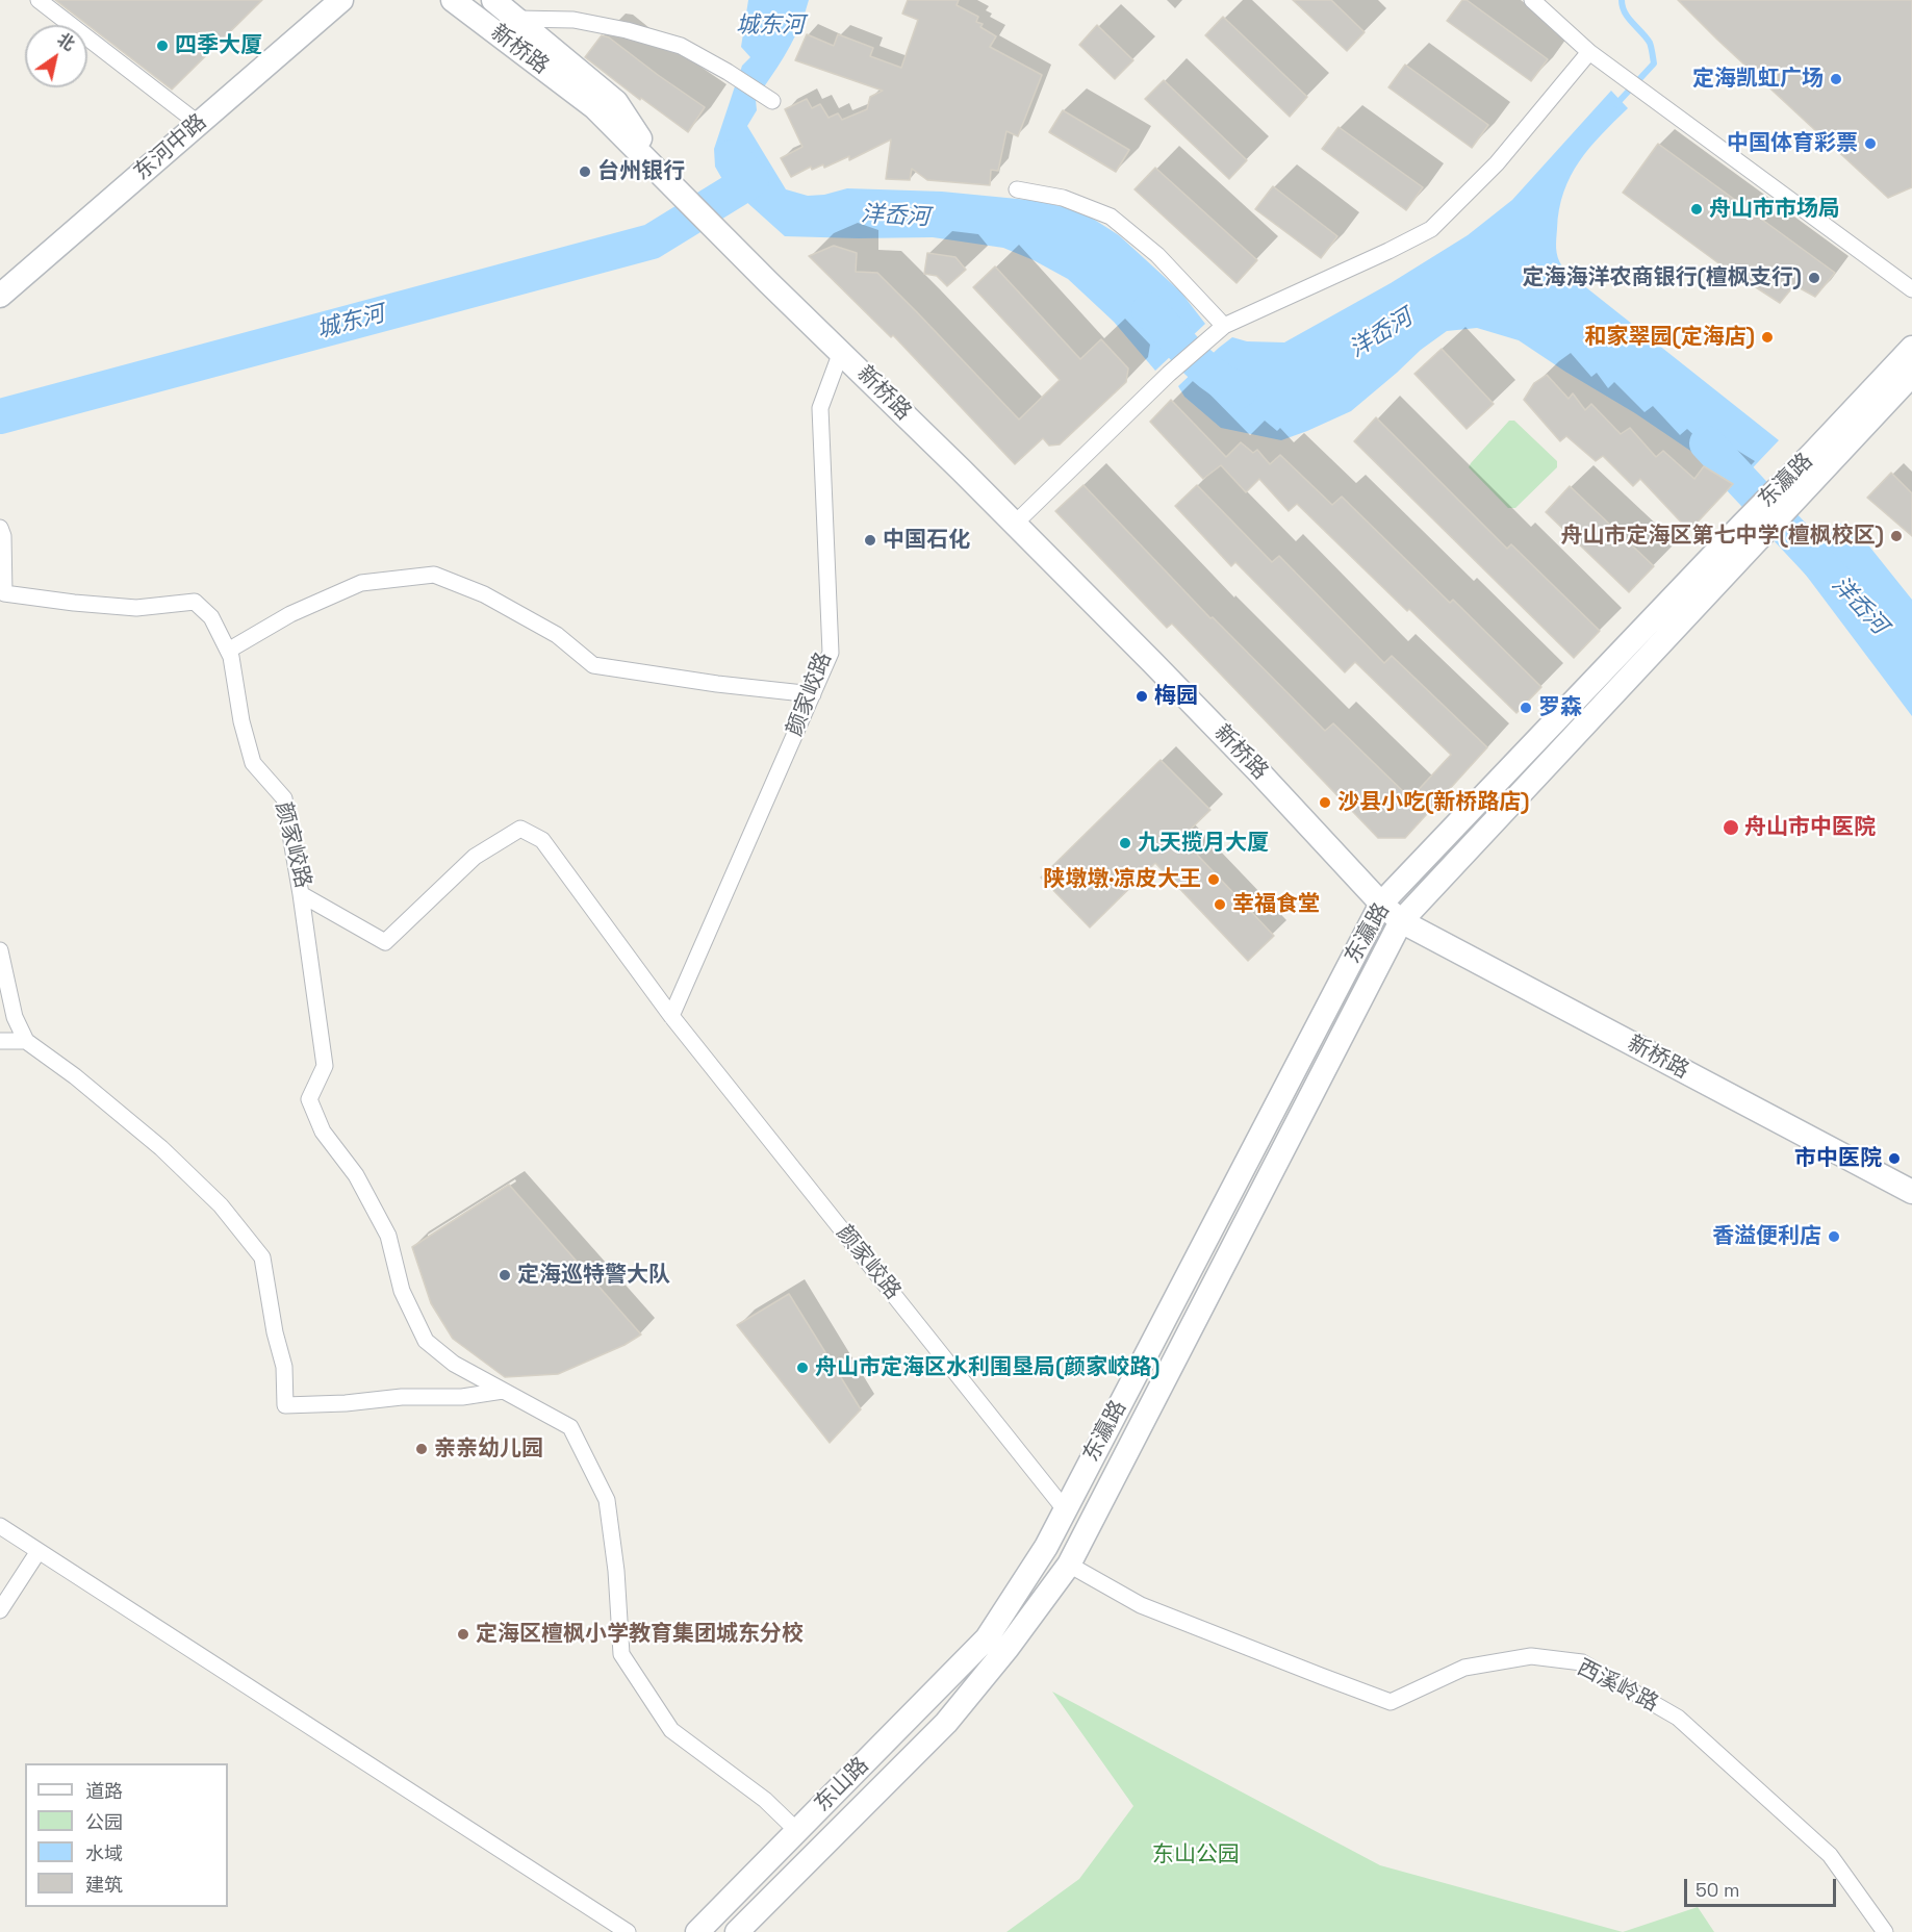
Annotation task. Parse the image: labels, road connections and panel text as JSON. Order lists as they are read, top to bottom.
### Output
{
  "streets": {
    "main road": [
      "新桥路",
      "东河中路",
      "东瀛路",
      "东山路"
    ],
    "street": ["颜家峧路", "西溪岭路"]
  },
  "crossings": [
    ["新桥路", "东瀛路"],
    ["新桥路", "颜家峧路"],
    ["东瀛路", "颜家峧路"],
    ["东瀛路", "西溪岭路"],
    ["东瀛路", "东山路"]
  ],
  "water": ["城东河", "洋岙河"],
  "parks": ["东山公园"],
  "places": [
    "四季大厦",
    "定海凯虹广场",
    "中国体育彩票",
    "台州银行",
    "舟山市市场局",
    "定海海洋农商银行(檀枫支行)",
    "和家翠园(定海店)",
    "舟山市定海区第七中学(檀枫校区)",
    "中国石化",
    "梅园",
    "罗森",
    "沙县小吃(新桥路店)",
    "舟山市中医院",
    "九天揽月大厦",
    "陕墩墩·凉皮大王",
    "幸福食堂",
    "市中医院",
    "香溢便利店",
    "定海巡特警大队",
    "舟山市定海区水利围垦局(颜家峧路)",
    "亲亲幼儿园",
    "定海区檀枫小学教育集团城东分校"
  ],
  "legend": [
    "道路",
    "公园",
    "水域",
    "建筑"
  ],
  "scale_bar": "50 m",
  "north": "top right"
}
